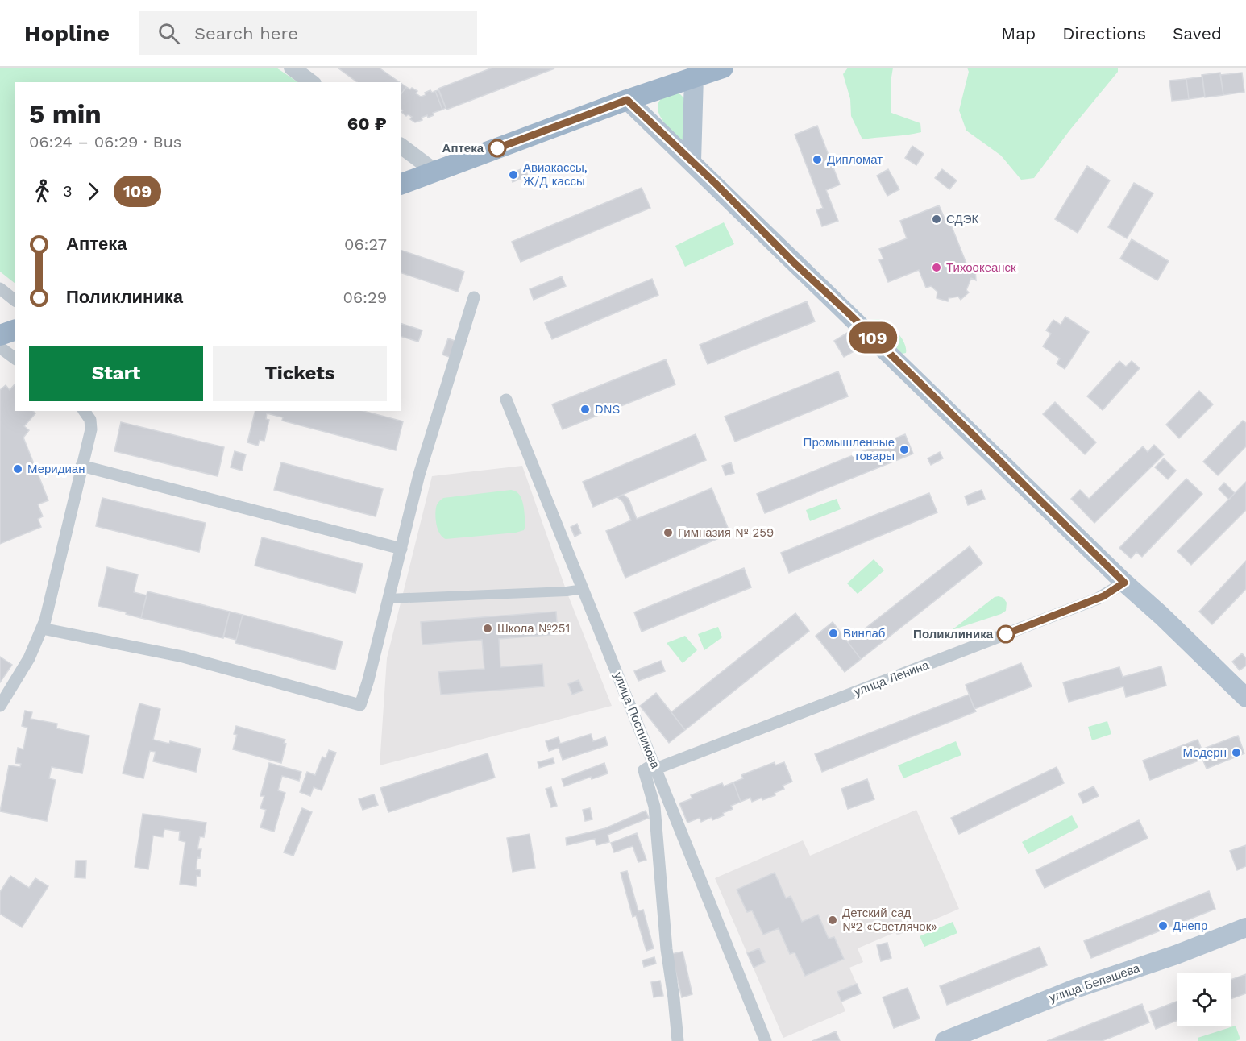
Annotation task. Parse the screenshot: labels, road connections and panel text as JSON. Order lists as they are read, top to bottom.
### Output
{
  "streets": {
    "main road": ["улица Белашева"],
    "street": ["улица Ленина", "улица Постникова"]
  },
  "crossings": [
    ["улица Ленина", "улица Постникова"]
  ],
  "places": [
    "Аптека",
    "Дипломат",
    "Авиакассы, Ж/Д кассы",
    "СДЭК",
    "Тихоокеанск",
    "DNS",
    "Промышленные товары",
    "Меридиан",
    "Гимназия № 259",
    "Школа №251",
    "Винлаб",
    "Поликлиника",
    "Модерн",
    "Детский сад №2 «Светлячок»",
    "Днепр"
  ],
  "lines": ["bus line 109"],
  "page": {
    "header": "Hopline",
    "search": "Search here",
    "nav": ["Map", "Directions", "Saved"],
    "on_map": "109",
    "heading": ["5 min", "06:24 – 06:29 · Bus", "60 ₽"],
    "legs": ["3", "109"],
    "list": [
      {
        "name": "Аптека",
        "value": "06:27"
      },
      {
        "name": "Поликлиника",
        "value": "06:29"
      }
    ],
    "buttons": ["Start", "Tickets"]
  }
}
